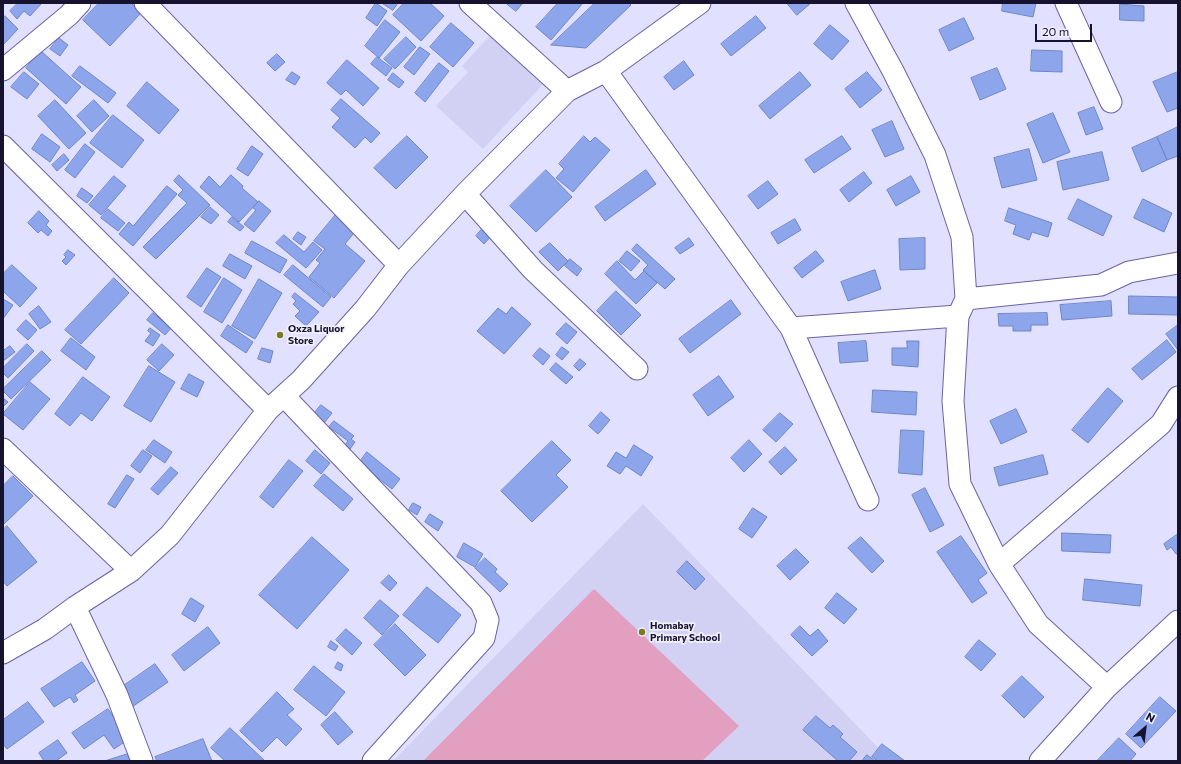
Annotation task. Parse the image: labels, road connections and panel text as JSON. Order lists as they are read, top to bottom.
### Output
{
  "places": ["Oxza Liquor Store", "Homabay Primary School"],
  "scale_bar": "20 m",
  "north": "top right"
}
